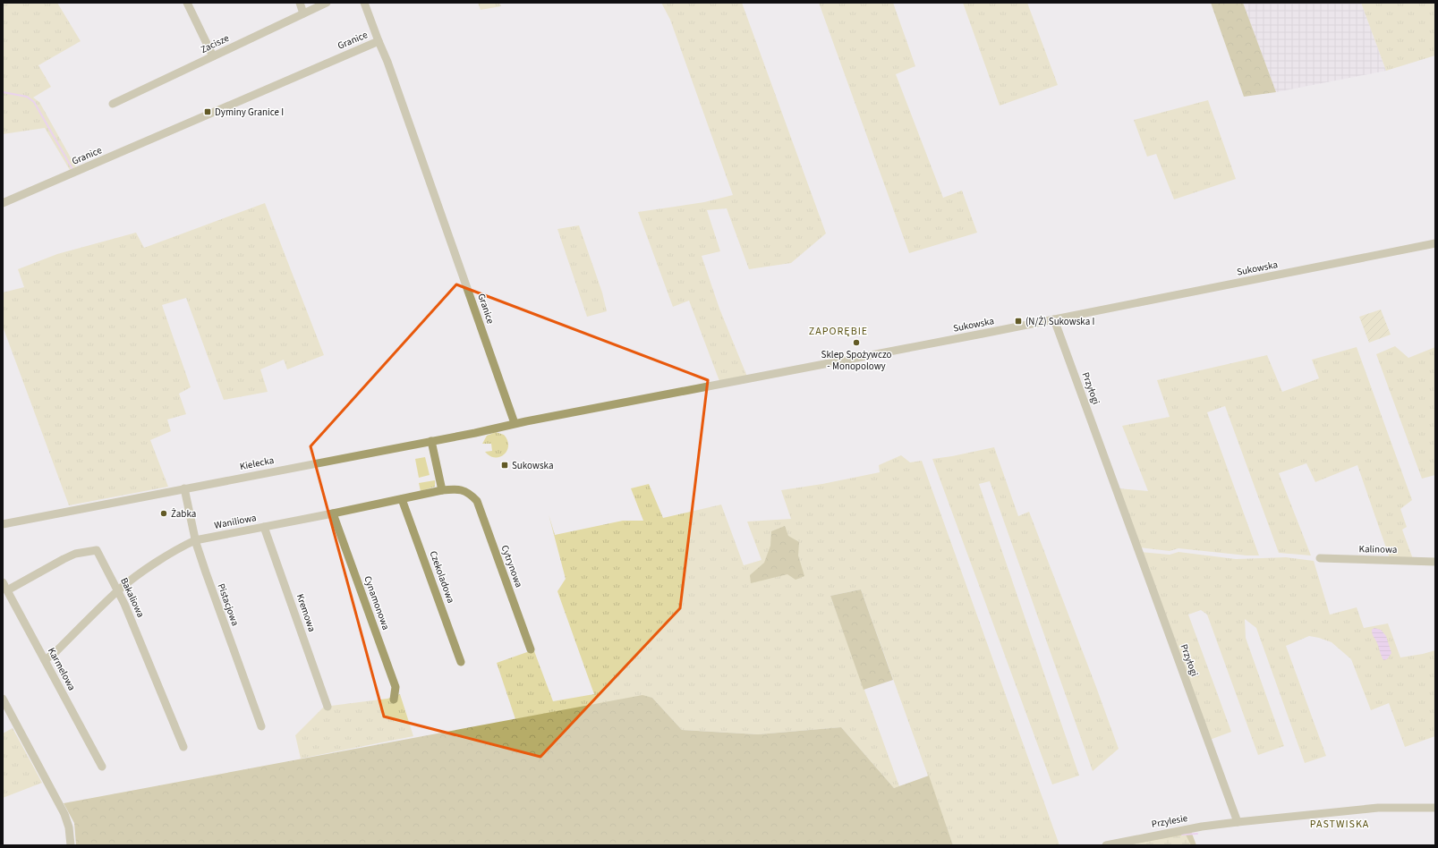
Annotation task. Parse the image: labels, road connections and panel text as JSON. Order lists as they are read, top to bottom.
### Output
{
  "streets": {
    "street": [
      "Granice",
      "Zacisze",
      "Sukowska",
      "Przyłogi",
      "Kielecka",
      "Waniliowa",
      "Kalinowa",
      "Cytrynowa",
      "Czekoladowa",
      "Bakaliowa",
      "Cynamonowa",
      "Pistacjowa",
      "Kremowa",
      "Karmelowa",
      "Przylesie"
    ]
  },
  "crossings": [
    ["Granice", "Sukowska"],
    ["Granice", "Kielecka"],
    ["Sukowska", "Przyłogi"],
    ["Sukowska", "Kielecka"],
    ["Przyłogi", "Przylesie"],
    ["Kielecka", "Pistacjowa"],
    ["Waniliowa", "Cytrynowa"],
    ["Waniliowa", "Czekoladowa"],
    ["Waniliowa", "Bakaliowa"],
    ["Waniliowa", "Cynamonowa"],
    ["Waniliowa", "Pistacjowa"],
    ["Waniliowa", "Kremowa"],
    ["Waniliowa", "Karmelowa"],
    ["Bakaliowa", "Karmelowa"]
  ],
  "districts": ["ZAPORĘBIE", "PASTWISKA"],
  "places": {
    "transit": ["Dyminy Granice I", "(N/Ż) Sukowska I", "Sukowska"],
    "other": ["Sklep Spożywczo - Monopolowy", "Żabka"]
  }
}
